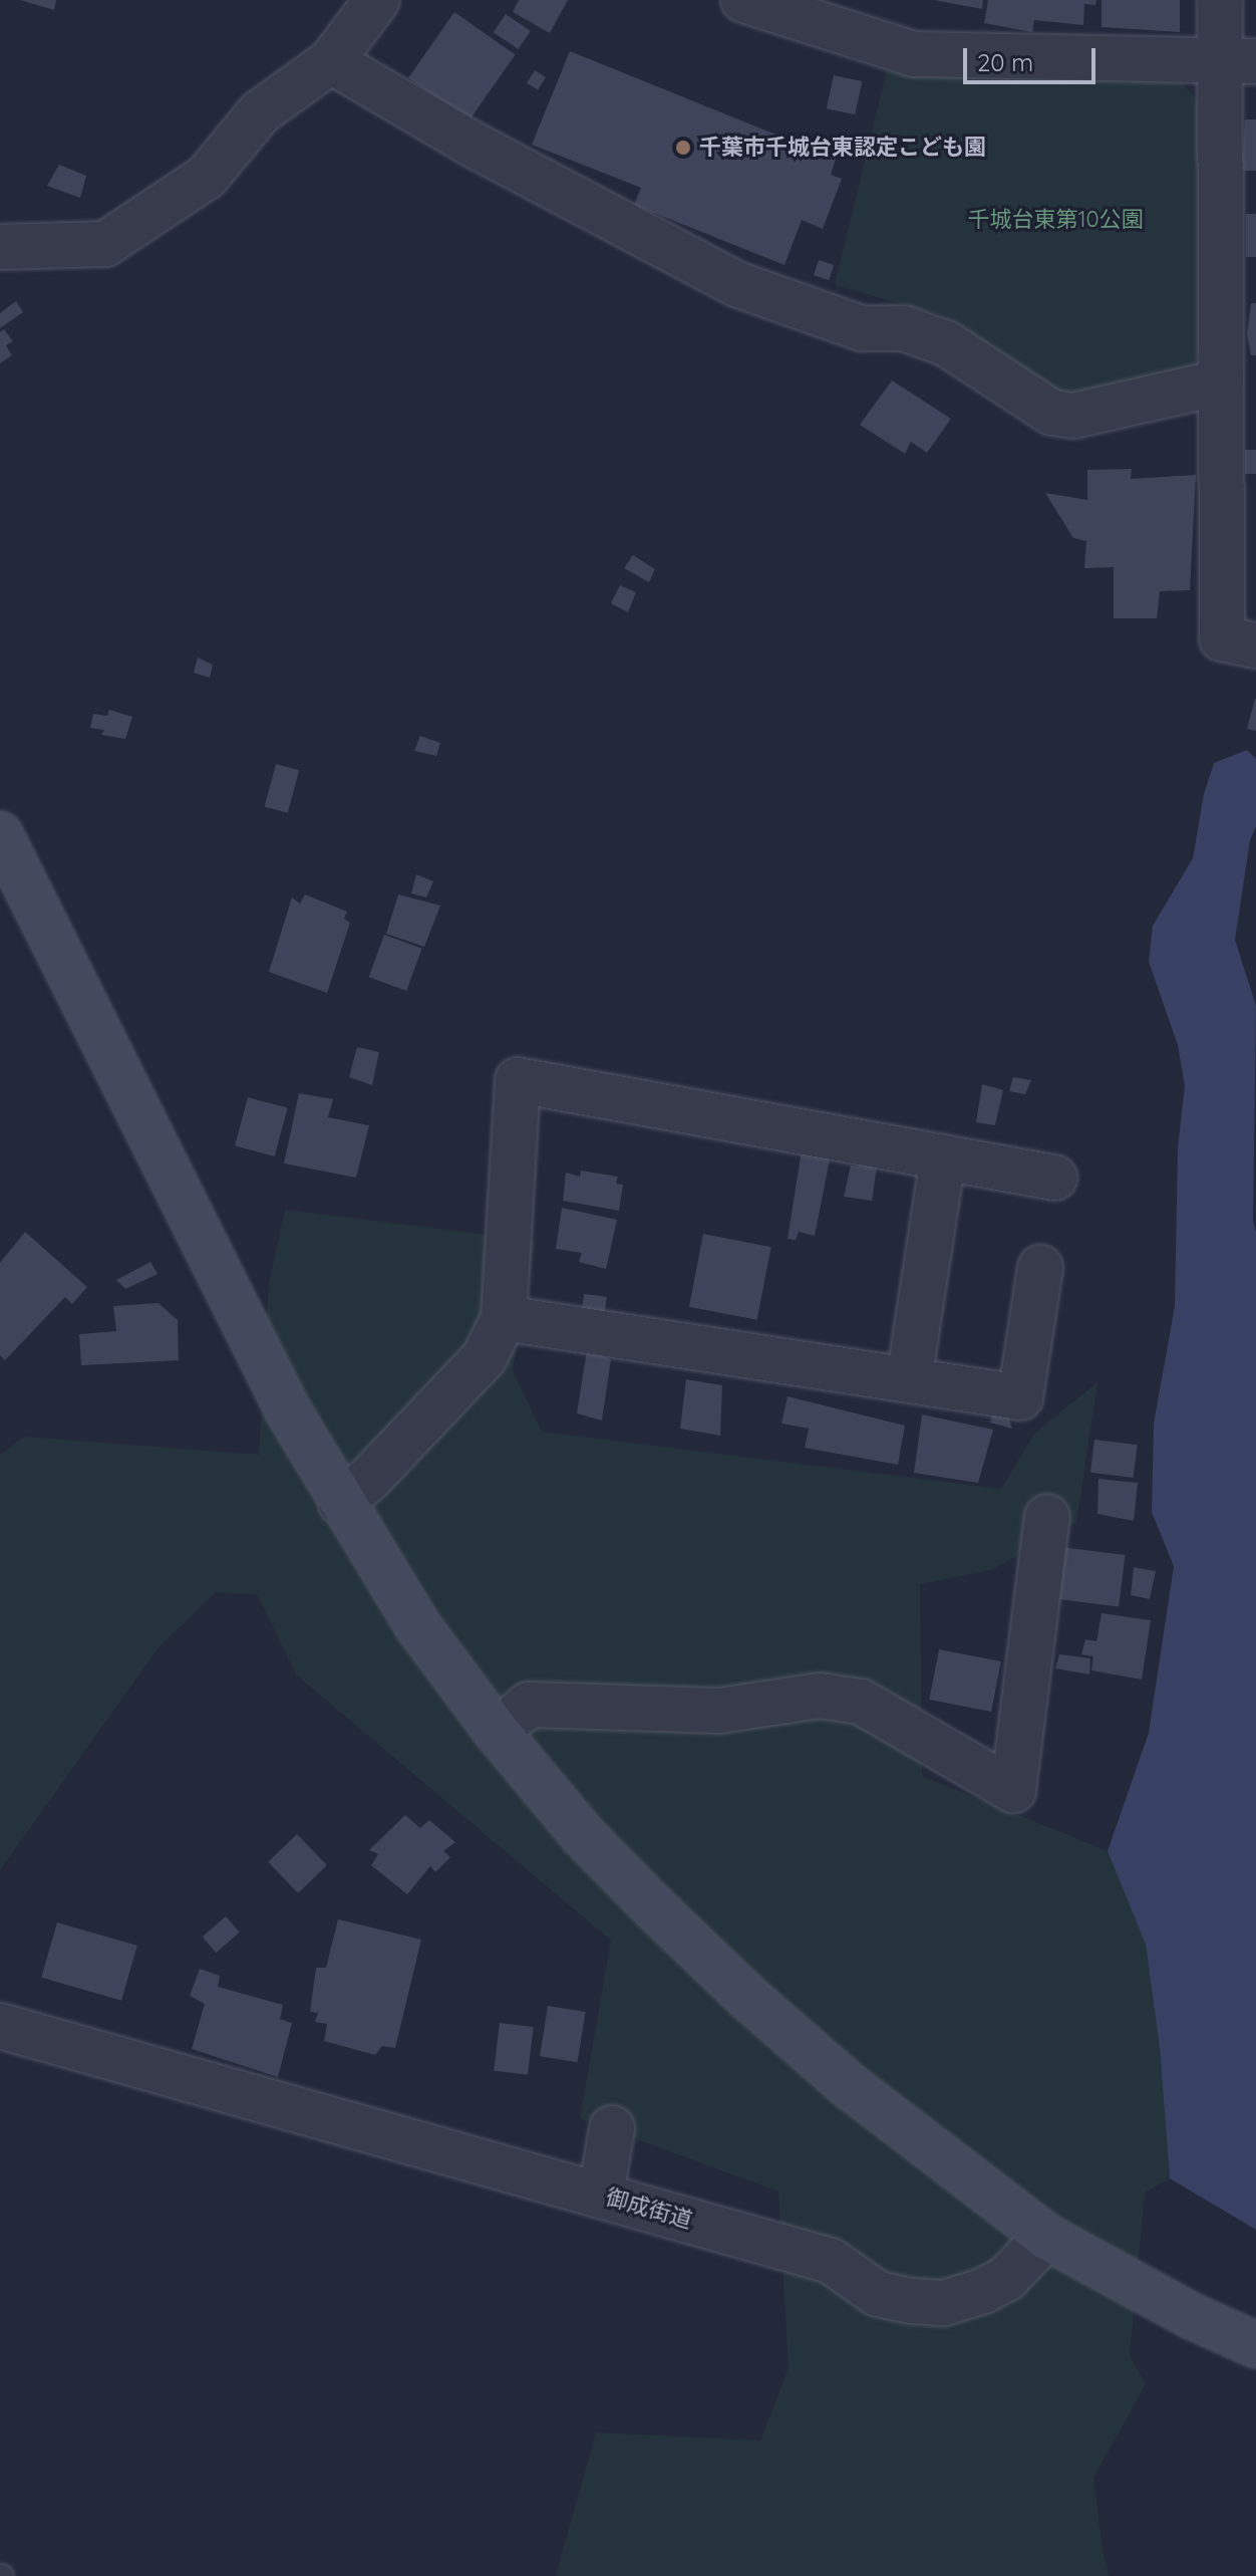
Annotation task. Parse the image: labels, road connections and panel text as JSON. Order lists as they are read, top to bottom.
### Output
{
  "streets": {
    "street": ["御成街道"]
  },
  "parks": ["千城台東第10公園"],
  "places": ["千葉市千城台東認定こども園"],
  "scale_bar": "20 m"
}
